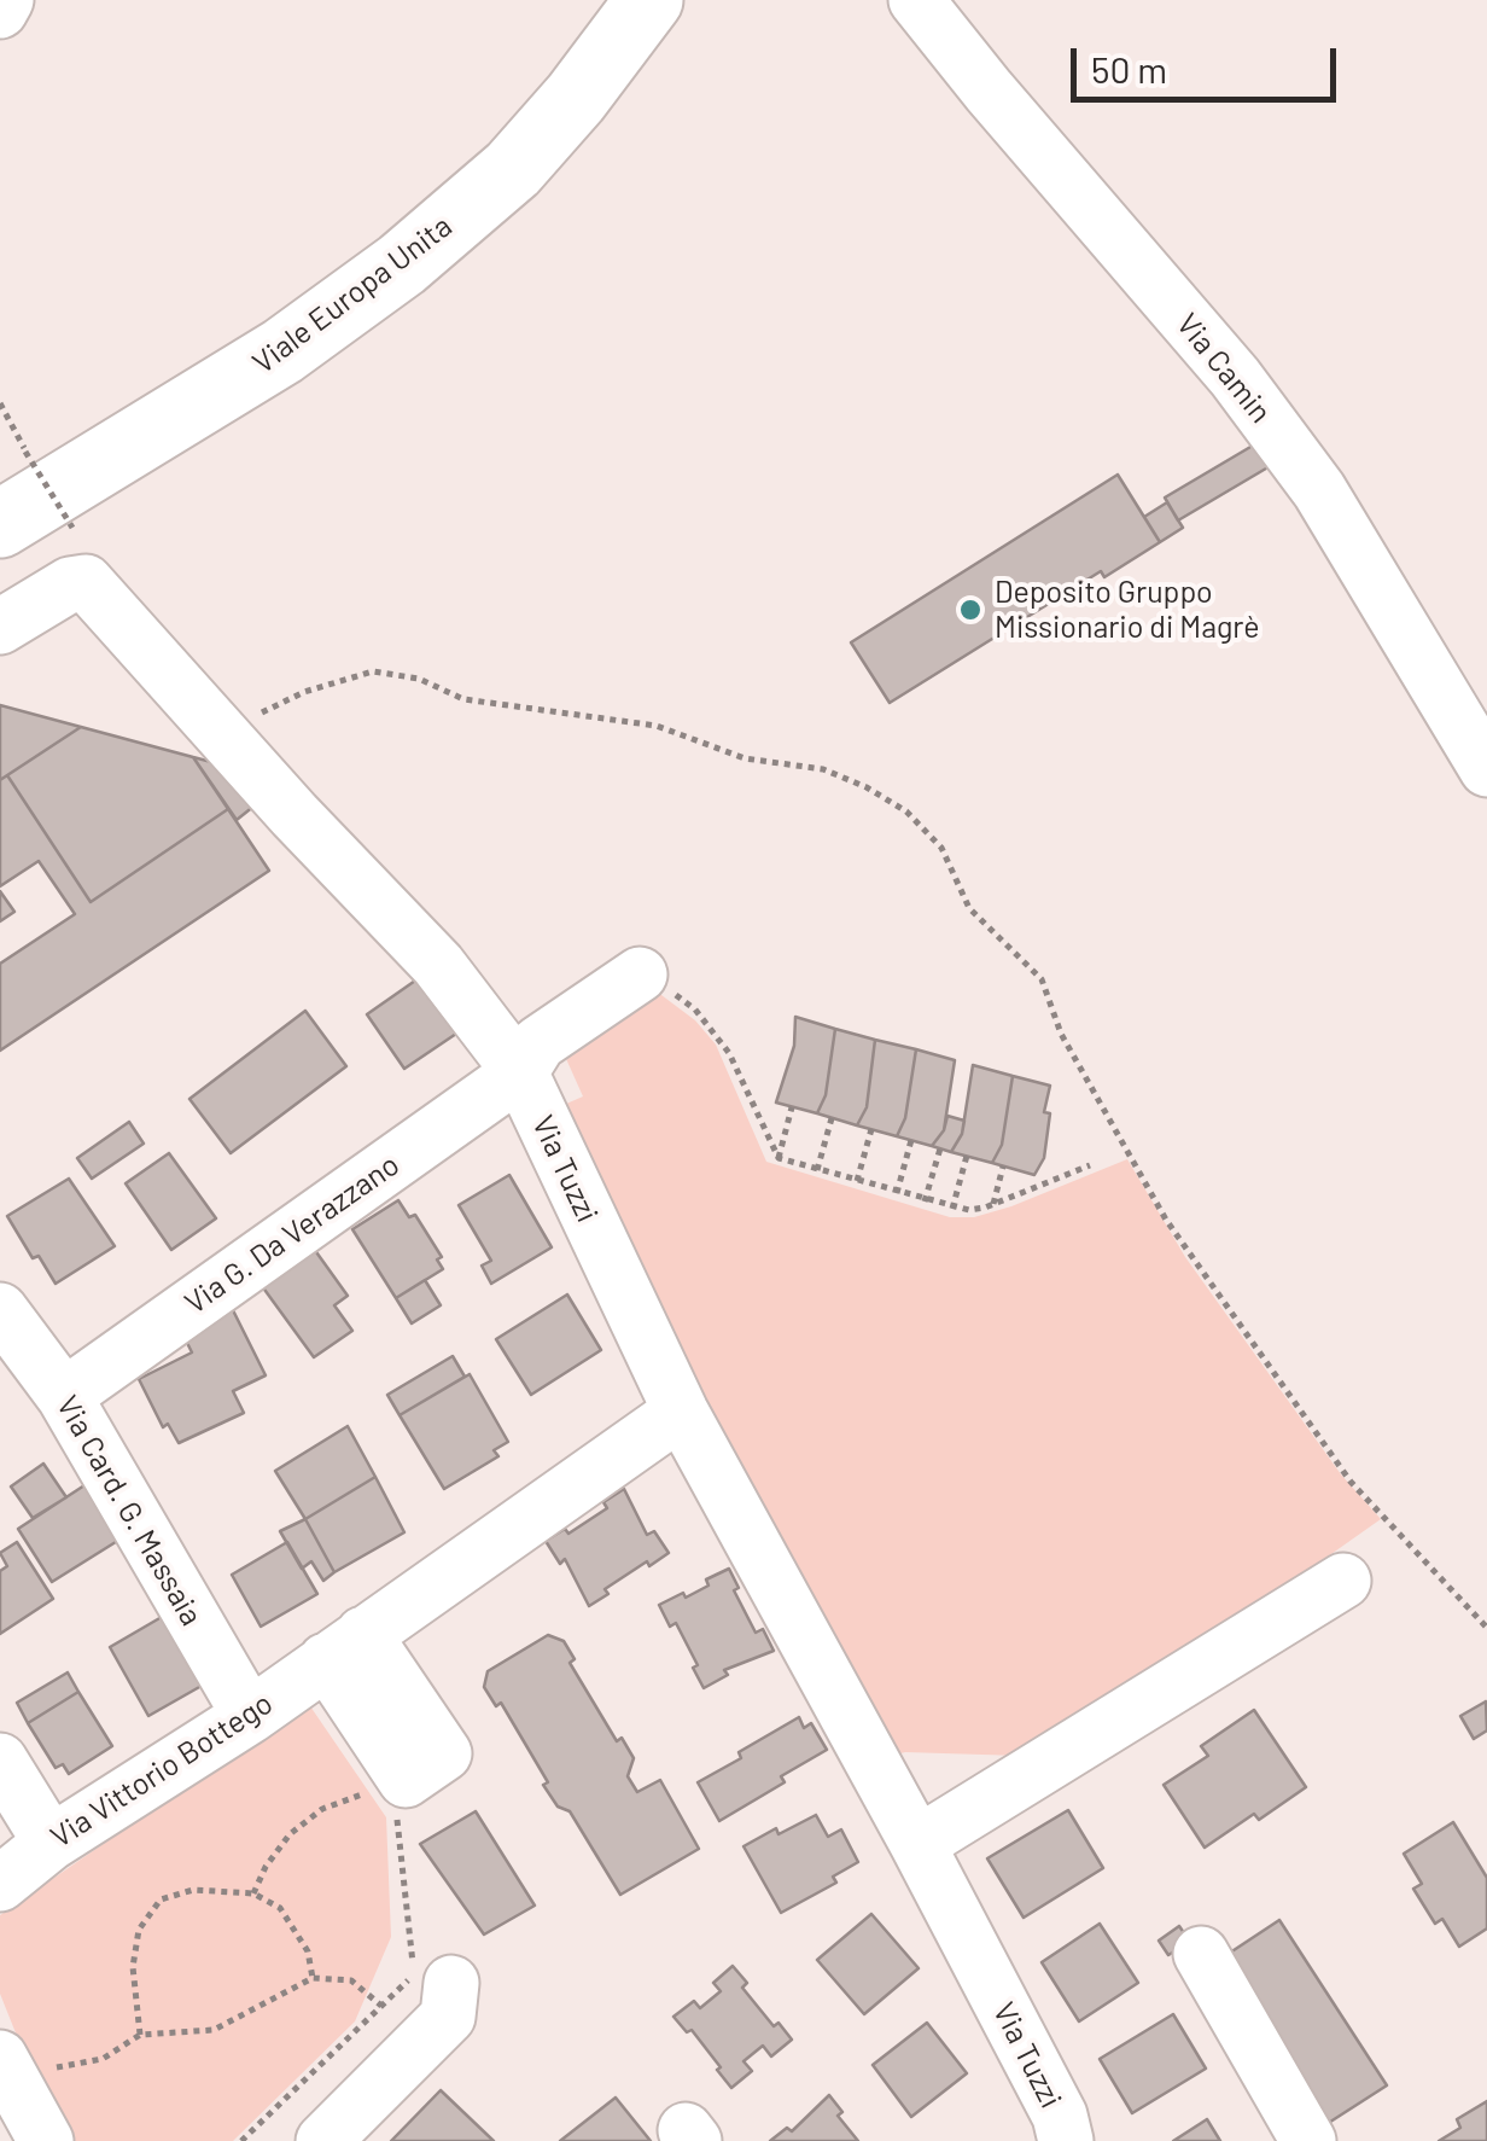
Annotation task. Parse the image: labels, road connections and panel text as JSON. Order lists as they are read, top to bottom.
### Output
{
  "streets": {
    "highway": ["Viale Europa Unita"],
    "street": [
      "Via Camin",
      "Via Tuzzi",
      "Via G. Da Verazzano",
      "Via Card. G. Massaia",
      "Via Vittorio Bottego"
    ]
  },
  "crossings": [
    ["Via Tuzzi", "Via G. Da Verazzano"],
    ["Via Tuzzi", "Via Vittorio Bottego"],
    ["Via G. Da Verazzano", "Via Card. G. Massaia"],
    ["Via Card. G. Massaia", "Via Vittorio Bottego"]
  ],
  "places": ["Deposito Gruppo Missionario di Magrè"],
  "scale_bar": "50 m"
}
